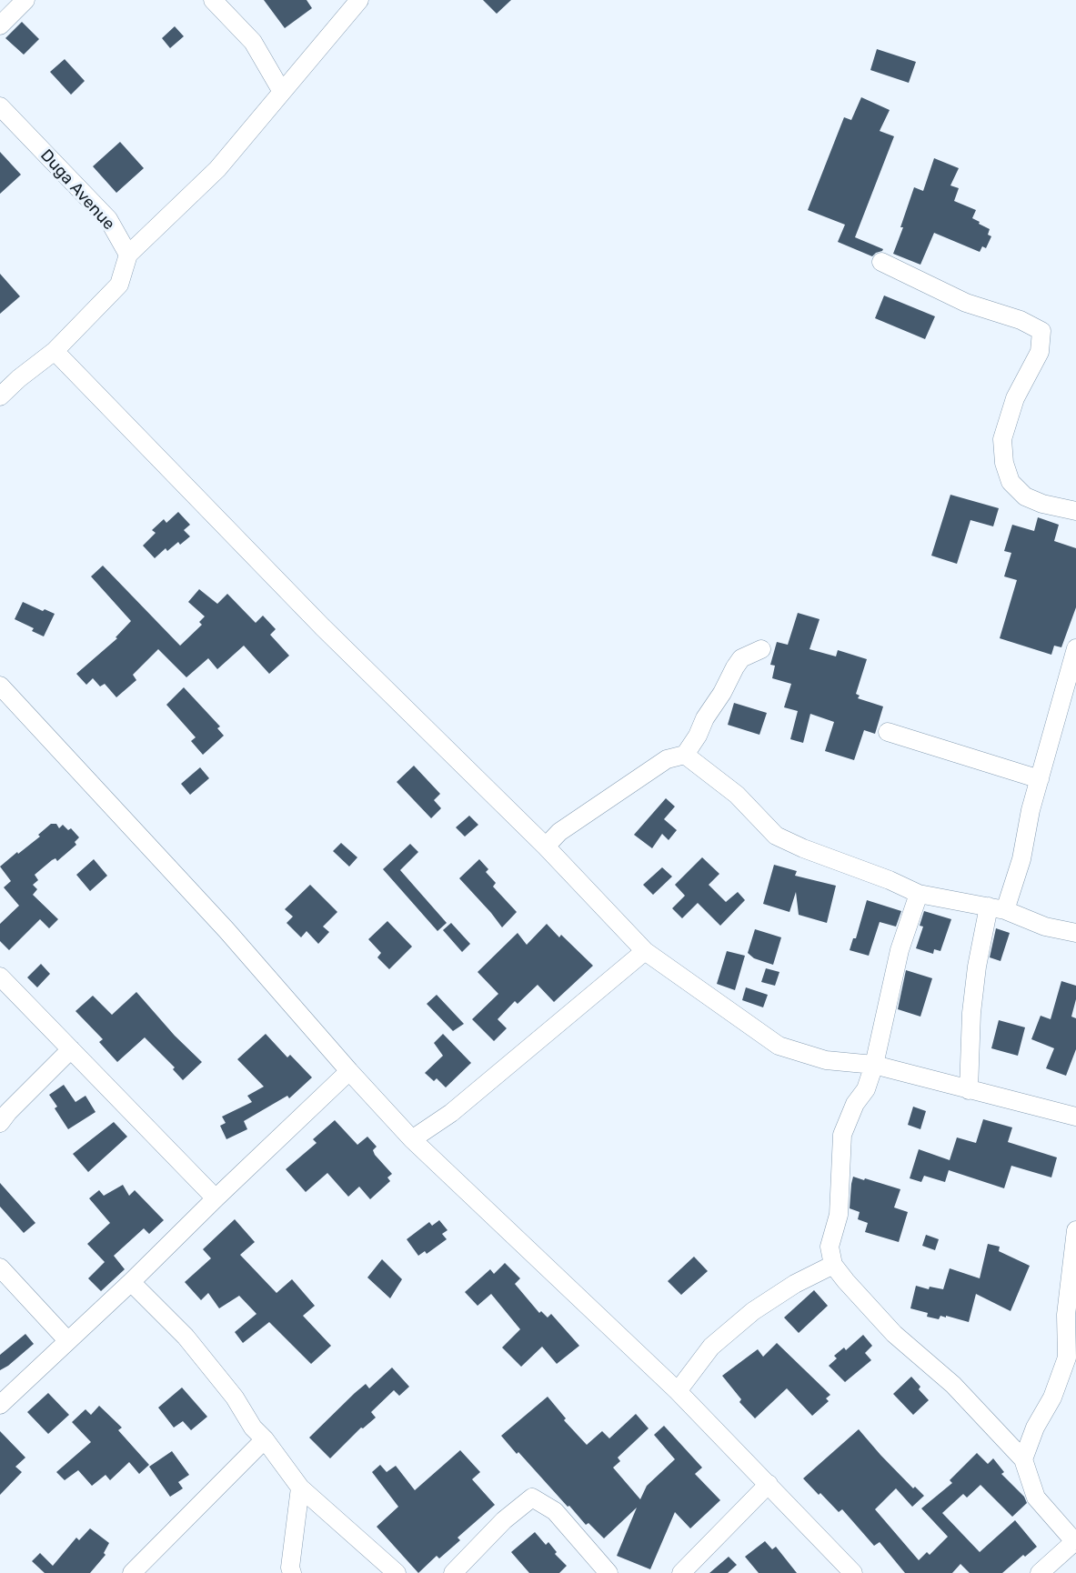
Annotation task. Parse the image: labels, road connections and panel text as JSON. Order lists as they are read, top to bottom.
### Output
{
  "streets": {
    "street": ["Duga Avenue"]
  }
}
